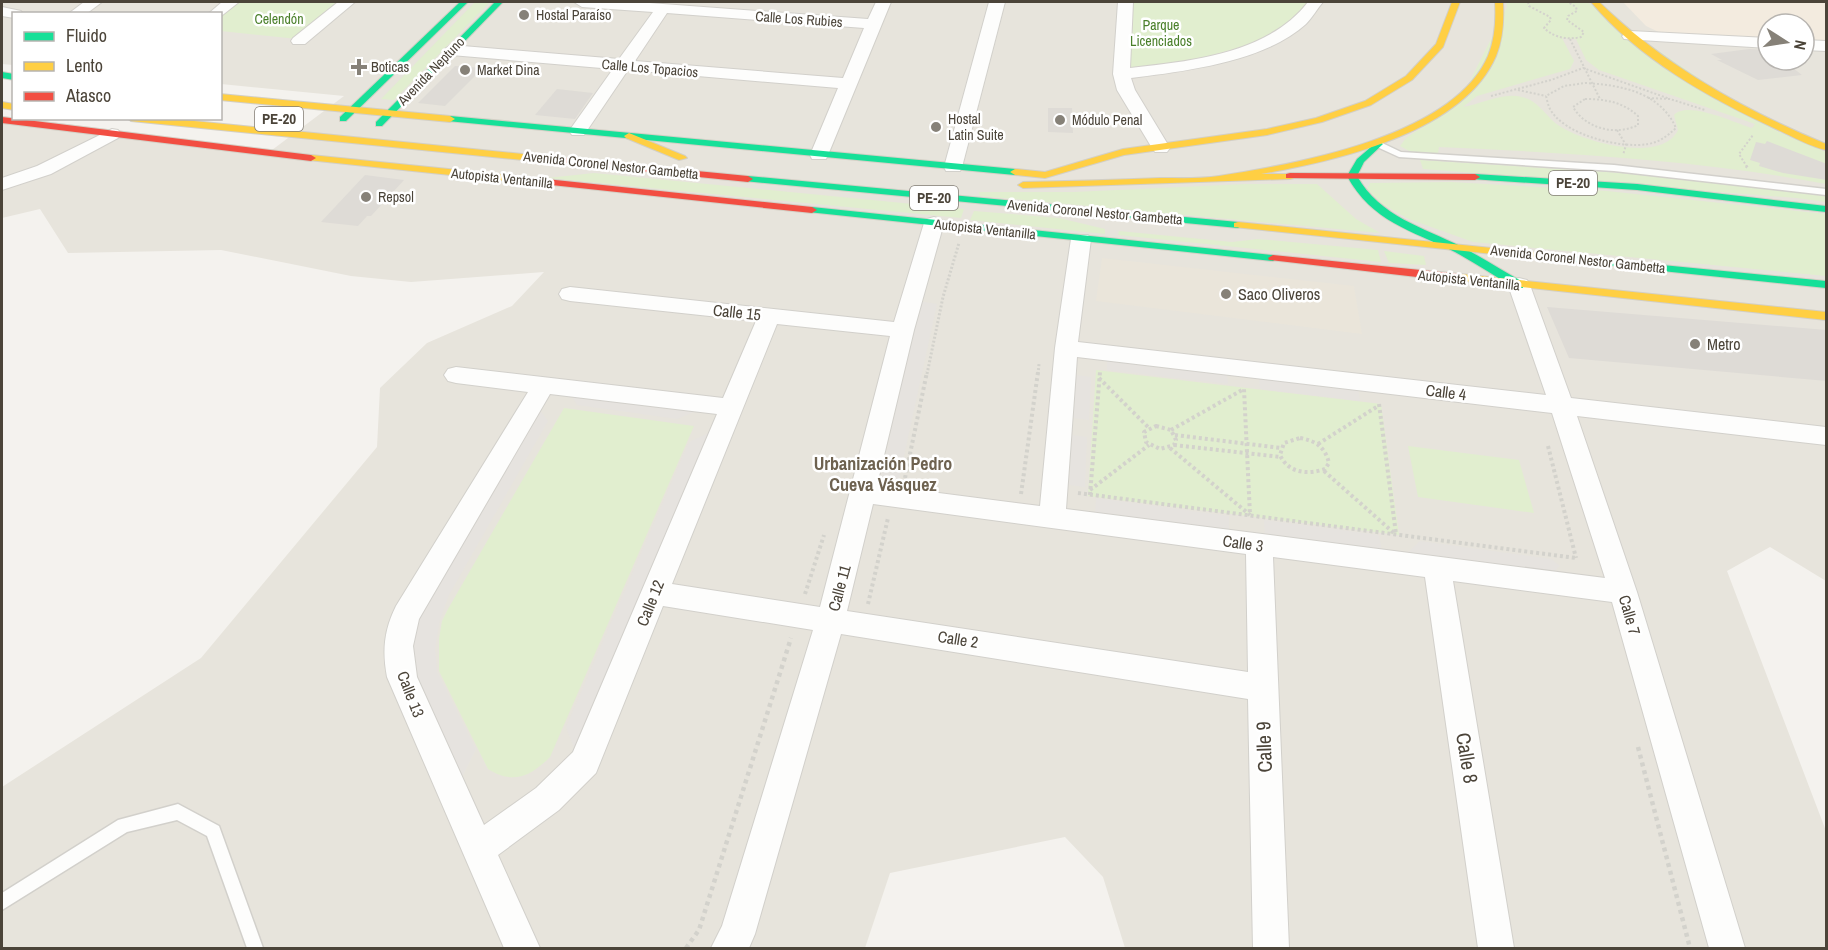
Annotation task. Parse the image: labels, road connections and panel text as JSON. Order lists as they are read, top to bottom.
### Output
{
  "streets": {
    "main road": [
      "Avenida Neptuno",
      "PE-20",
      "Avenida Coronel Nestor Gambetta",
      "Autopista Ventanilla"
    ],
    "street": [
      "Calle Los Rubies",
      "Calle Los Topacios",
      "Calle 15",
      "Calle 4",
      "Calle 3",
      "Calle 11",
      "Calle 12",
      "Calle 7",
      "Calle 2",
      "Calle 13",
      "Calle 9",
      "Calle 8"
    ]
  },
  "crossings": [
    ["Calle Los Topacios", "Avenida Neptuno"],
    ["Avenida Neptuno", "PE-20"],
    ["Avenida Neptuno", "Avenida Coronel Nestor Gambetta"],
    ["PE-20", "Avenida Coronel Nestor Gambetta"],
    ["Autopista Ventanilla", "Calle 11"],
    ["Autopista Ventanilla", "Calle 7"],
    ["Calle 15", "Calle 11"],
    ["Calle 15", "Calle 12"],
    ["Calle 4", "Calle 7"],
    ["Calle 3", "Calle 11"],
    ["Calle 3", "Calle 7"],
    ["Calle 3", "Calle 9"],
    ["Calle 3", "Calle 8"],
    ["Calle 11", "Calle 2"],
    ["Calle 12", "Calle 2"],
    ["Calle 12", "Calle 13"],
    ["Calle 2", "Calle 9"]
  ],
  "districts": ["Urbanización Pedro Cueva Vásquez"],
  "parks": ["Celendón", "Parque Licenciados"],
  "places": {
    "other": [
      "Hostal Paraíso",
      "Market Dina",
      "Módulo Penal",
      "Hostal Latin Suite",
      "Repsol",
      "Saco Oliveros",
      "Metro"
    ],
    "health": ["Boticas"]
  },
  "legend": ["Fluido", "Lento", "Atasco"],
  "north": "right"
}
